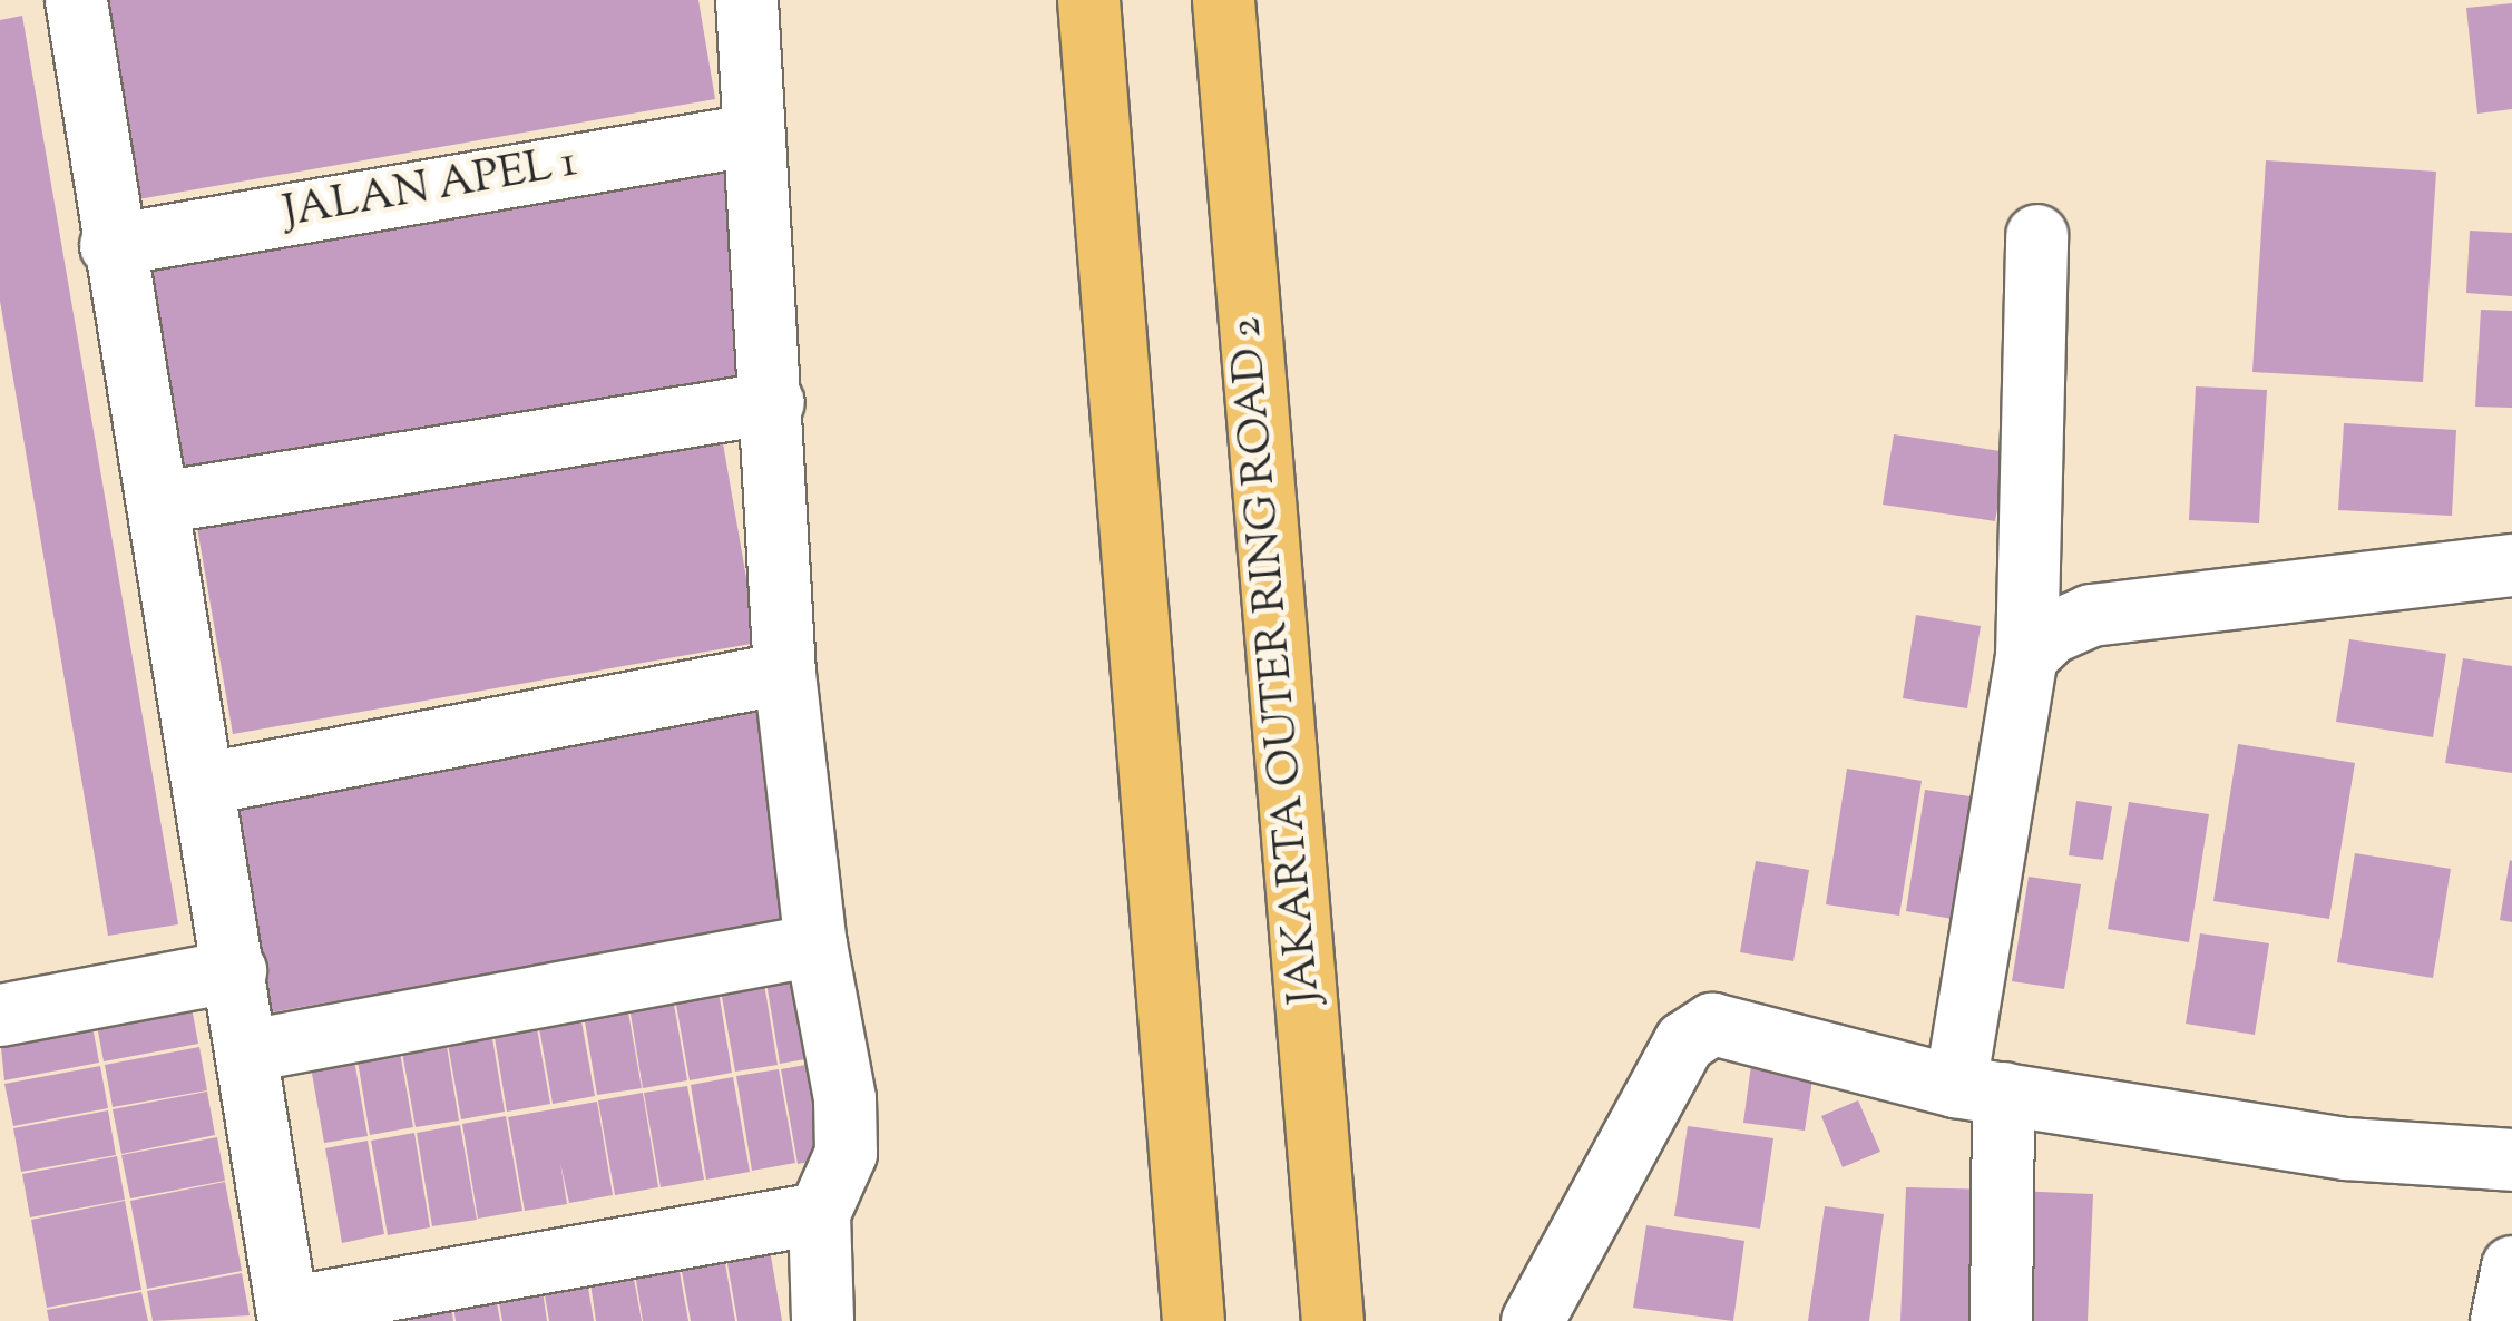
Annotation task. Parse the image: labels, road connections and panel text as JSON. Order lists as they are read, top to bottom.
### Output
{
  "streets": {
    "highway": ["JAKARTA OUTER RING ROAD 2"],
    "street": ["JALAN APEL 1"]
  }
}
